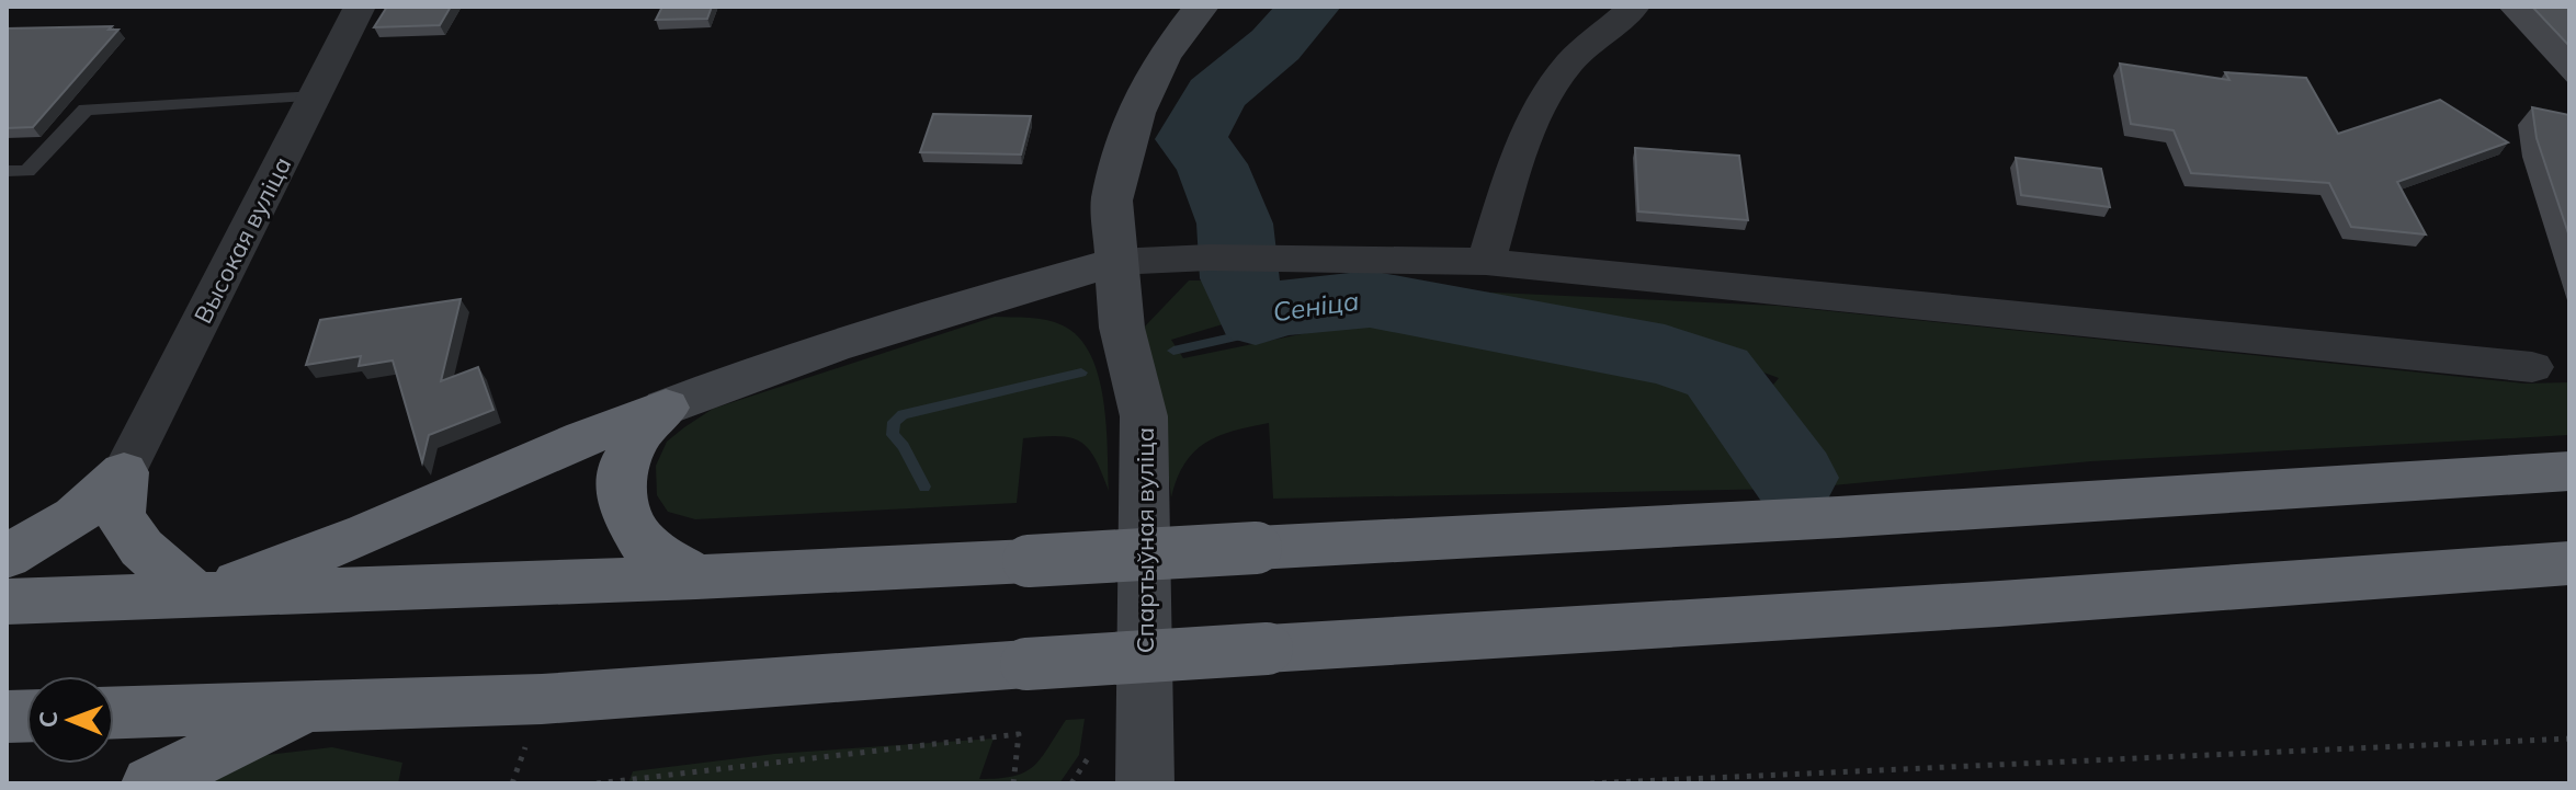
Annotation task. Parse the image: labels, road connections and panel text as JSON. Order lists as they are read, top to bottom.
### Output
{
  "streets": {
    "street": ["Высокая вуліца", "Спартыўная вуліца"]
  },
  "water": ["Сеніца"],
  "north": "left"
}
